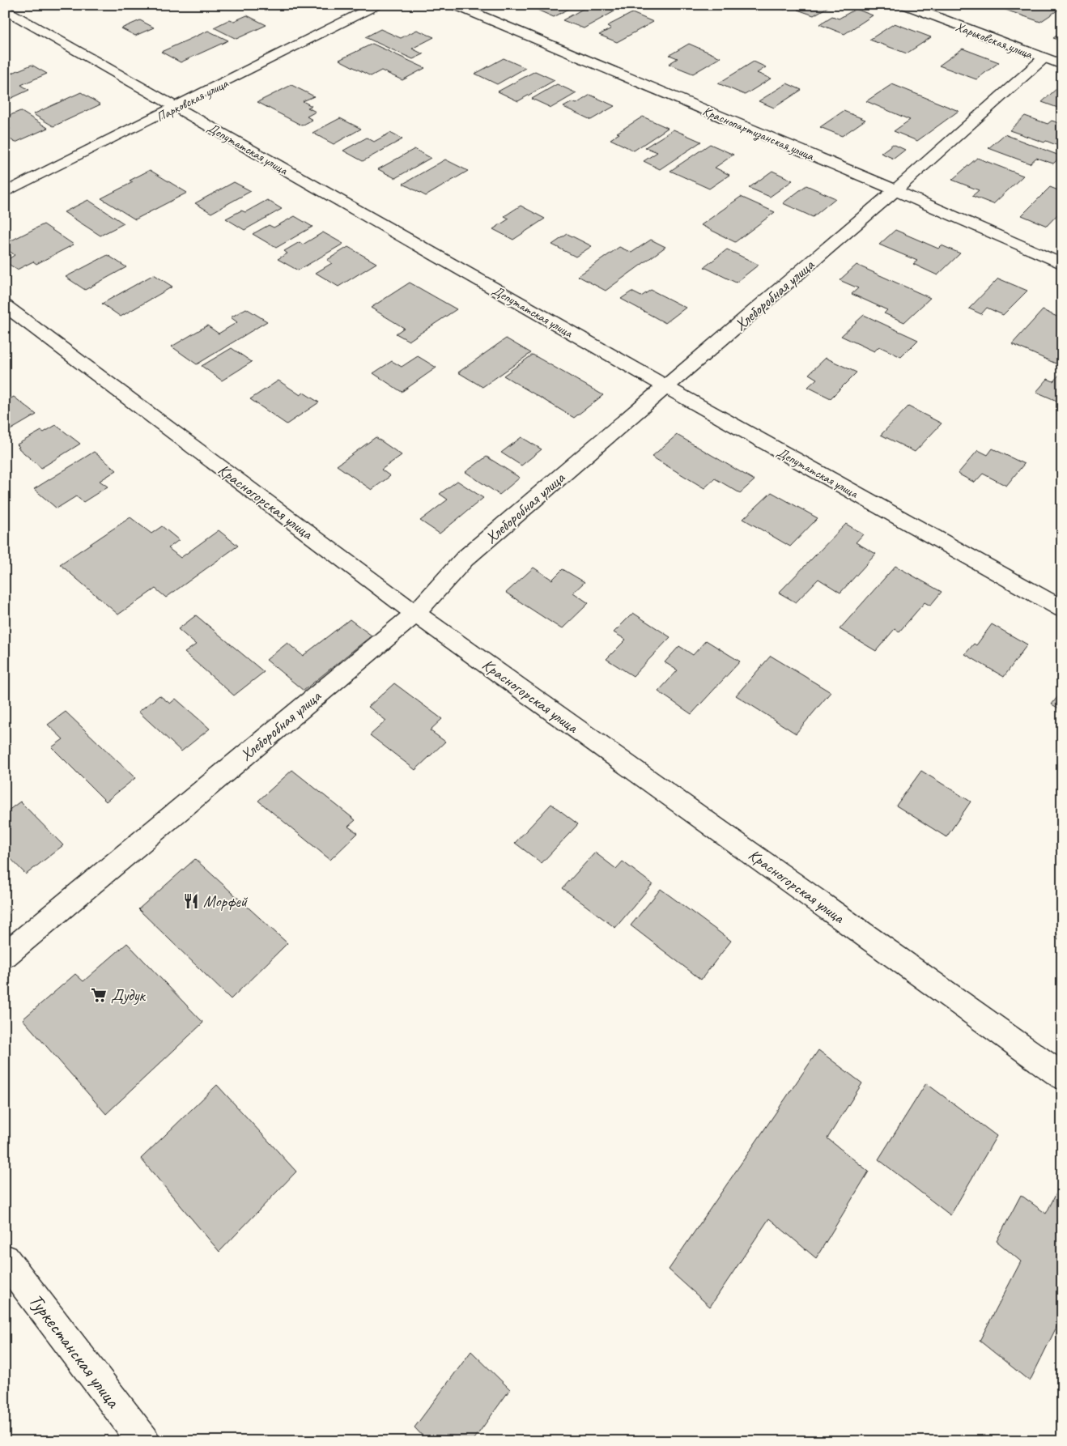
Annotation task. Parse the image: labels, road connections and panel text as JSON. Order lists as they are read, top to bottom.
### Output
{
  "streets": {
    "street": [
      "Харьковская улица",
      "Парковская улица",
      "Краснопартизанская улица",
      "Депутатская улица",
      "Хлеборобная улица",
      "Красногорская улица",
      "Туркестанская улица"
    ]
  },
  "crossings": [
    ["Харьковская улица", "Хлеборобная улица"],
    ["Парковская улица", "Депутатская улица"],
    ["Краснопартизанская улица", "Хлеборобная улица"],
    ["Депутатская улица", "Хлеборобная улица"],
    ["Хлеборобная улица", "Красногорская улица"]
  ],
  "places": {
    "restaurant": ["Морфей"],
    "supermarket": ["Дудук"]
  }
}
